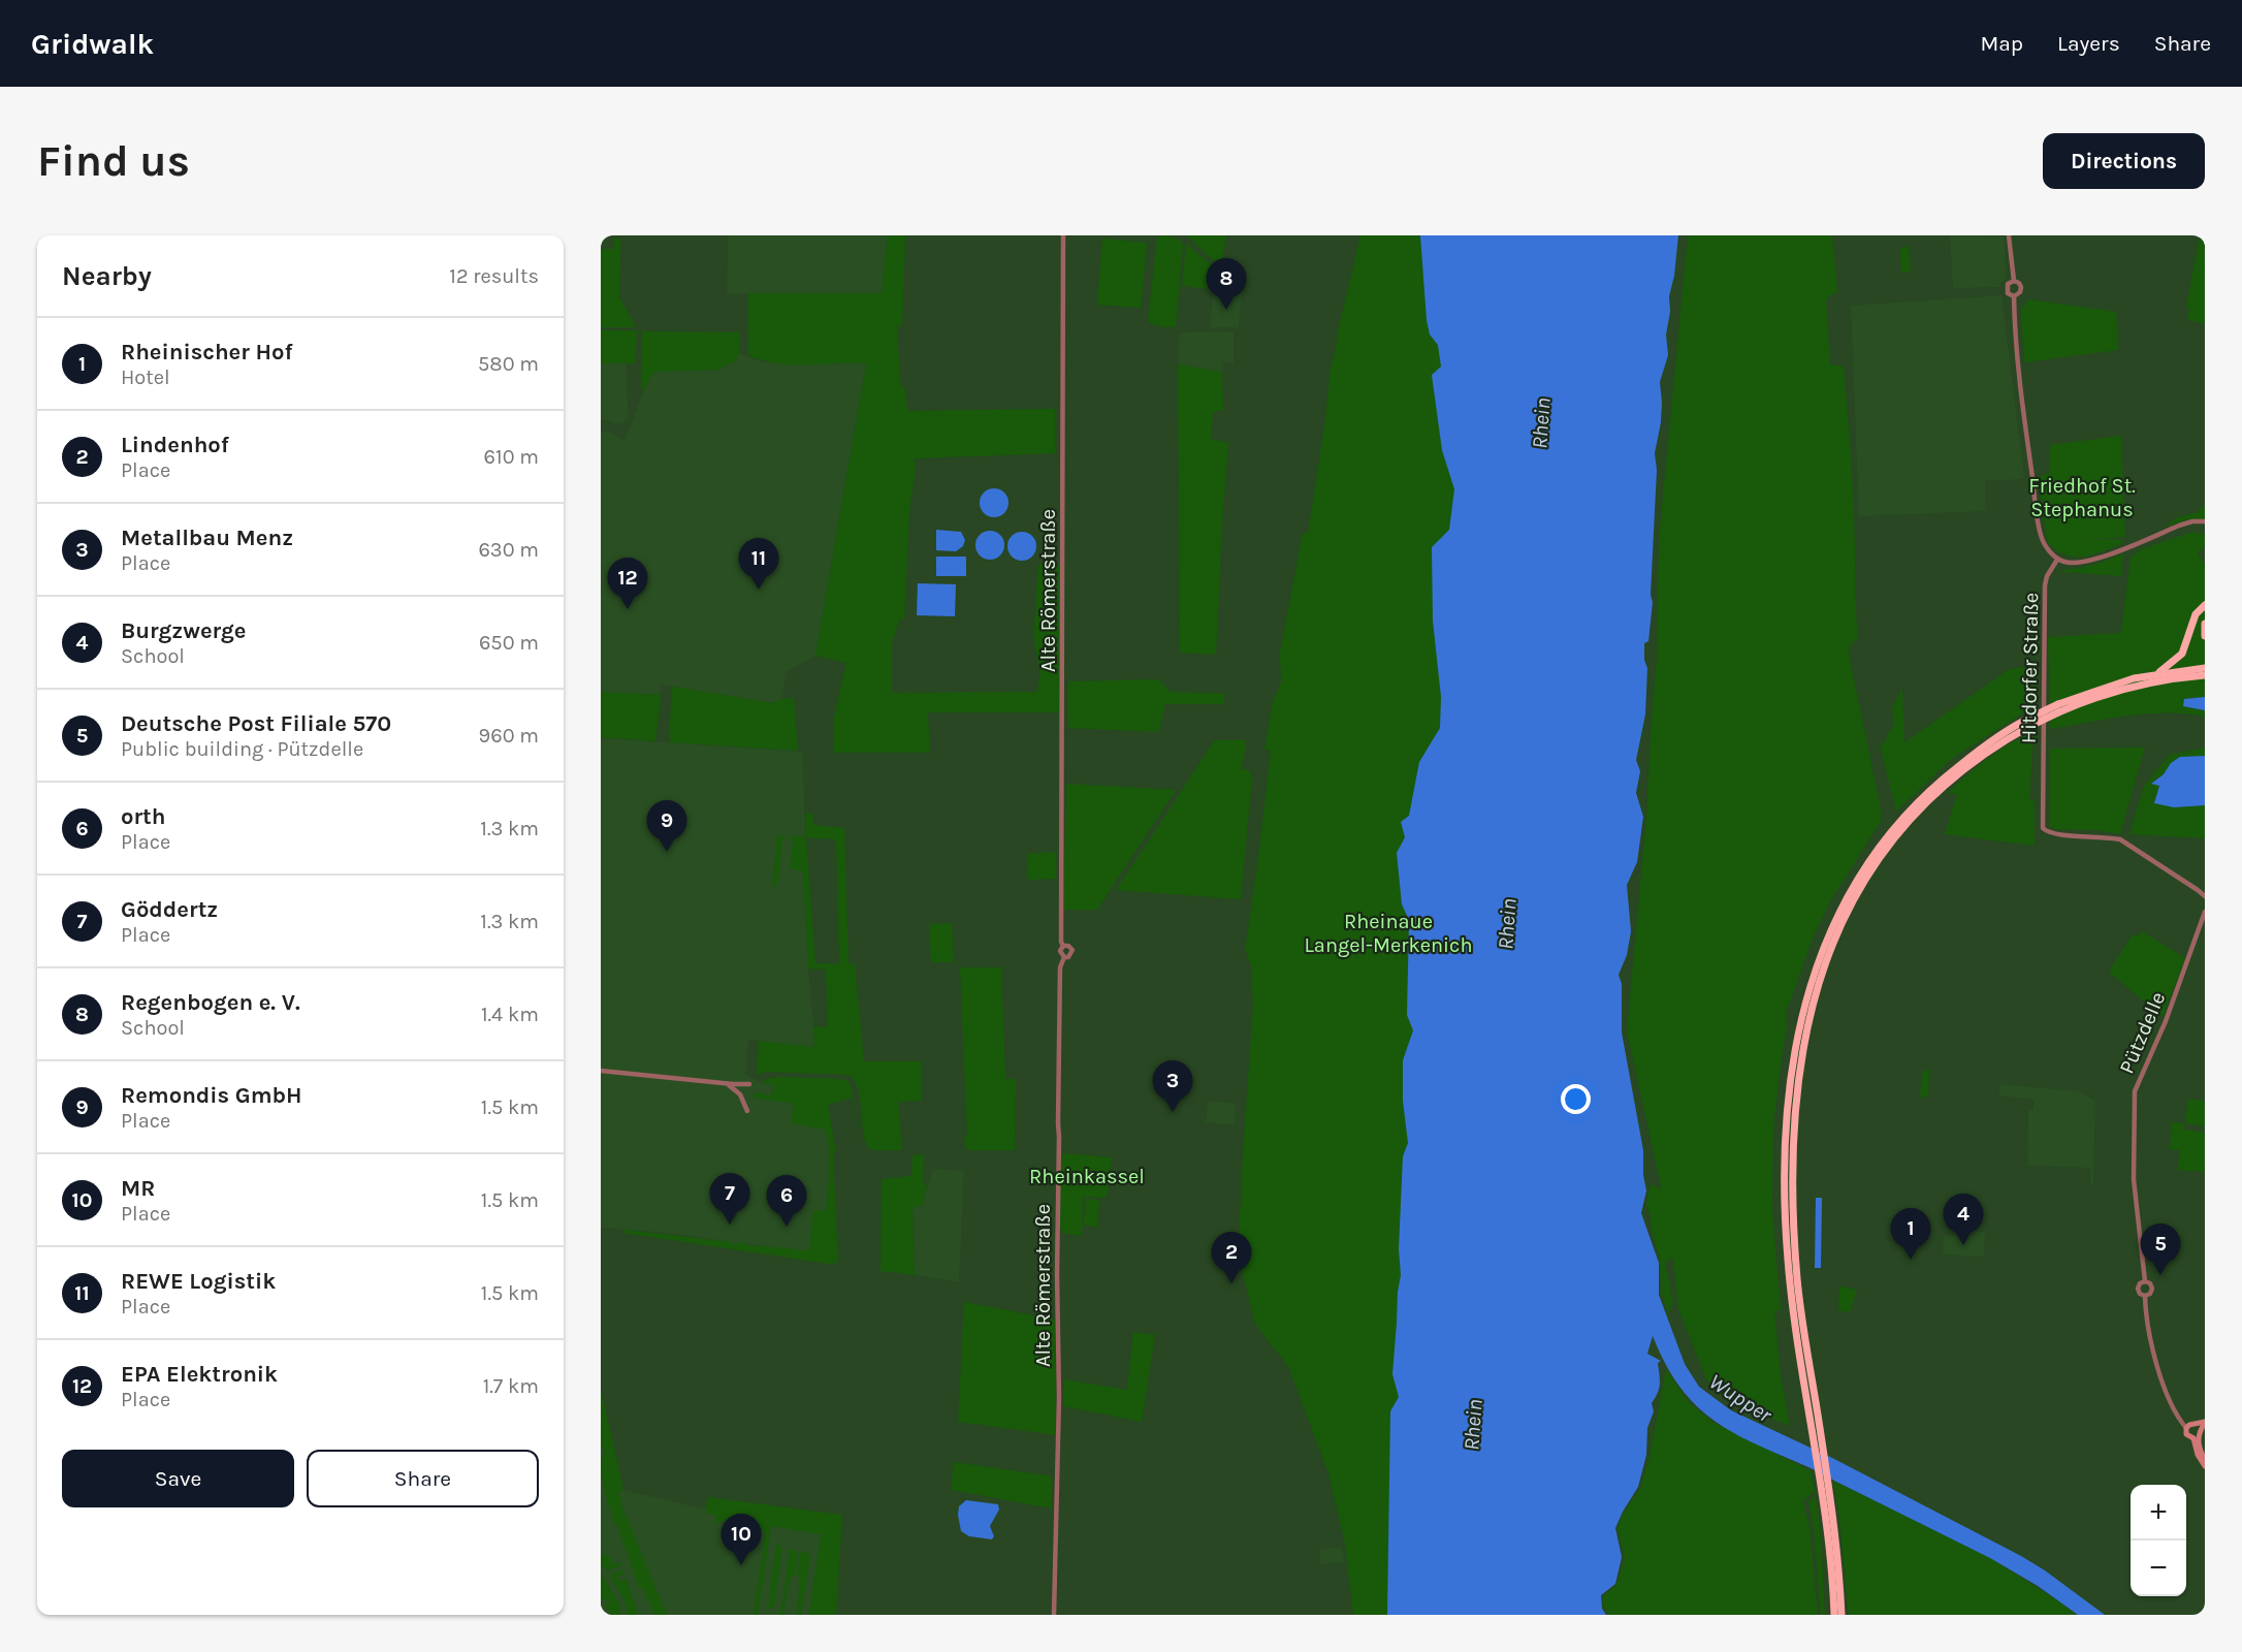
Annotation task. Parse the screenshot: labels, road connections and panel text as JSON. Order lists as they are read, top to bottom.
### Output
{
  "streets": {
    "street": ["Alte Römerstraße", "Hitdorfer Straße", "Pützdelle"]
  },
  "water": ["Rhein", "Wupper"],
  "parks": ["Friedhof St. Stephanus", "Rheinaue Langel-Merkenich", "Rheinkassel"],
  "page": {
    "header": "Gridwalk",
    "nav": ["Map", "Layers", "Share"],
    "buttons": [
      "Directions",
      ["Save", "Share"]
    ],
    "title": "Find us",
    "heading": ["Nearby", "12 results"],
    "pins": [
      "8",
      "11",
      "12",
      "9",
      "3",
      "7",
      "6",
      "4",
      "1",
      "5",
      "2",
      "10"
    ],
    "list": [
      {
        "mark": "1",
        "name": "Rheinischer Hof",
        "note": "Hotel",
        "value": "580 m"
      },
      {
        "mark": "2",
        "name": "Lindenhof",
        "note": "Place",
        "value": "610 m"
      },
      {
        "mark": "3",
        "name": "Metallbau Menz",
        "note": "Place",
        "value": "630 m"
      },
      {
        "mark": "4",
        "name": "Burgzwerge",
        "note": "School",
        "value": "650 m"
      },
      {
        "mark": "5",
        "name": "Deutsche Post Filiale 570",
        "note": "Public building · Pützdelle",
        "value": "960 m"
      },
      {
        "mark": "6",
        "name": "orth",
        "note": "Place",
        "value": "1.3 km"
      },
      {
        "mark": "7",
        "name": "Göddertz",
        "note": "Place",
        "value": "1.3 km"
      },
      {
        "mark": "8",
        "name": "Regenbogen e. V.",
        "note": "School",
        "value": "1.4 km"
      },
      {
        "mark": "9",
        "name": "Remondis GmbH",
        "note": "Place",
        "value": "1.5 km"
      },
      {
        "mark": "10",
        "name": "MR",
        "note": "Place",
        "value": "1.5 km"
      },
      {
        "mark": "11",
        "name": "REWE Logistik",
        "note": "Place",
        "value": "1.5 km"
      },
      {
        "mark": "12",
        "name": "EPA Elektronik",
        "note": "Place",
        "value": "1.7 km"
      }
    ],
    "map_buttons": ["+", "−"]
  }
}
